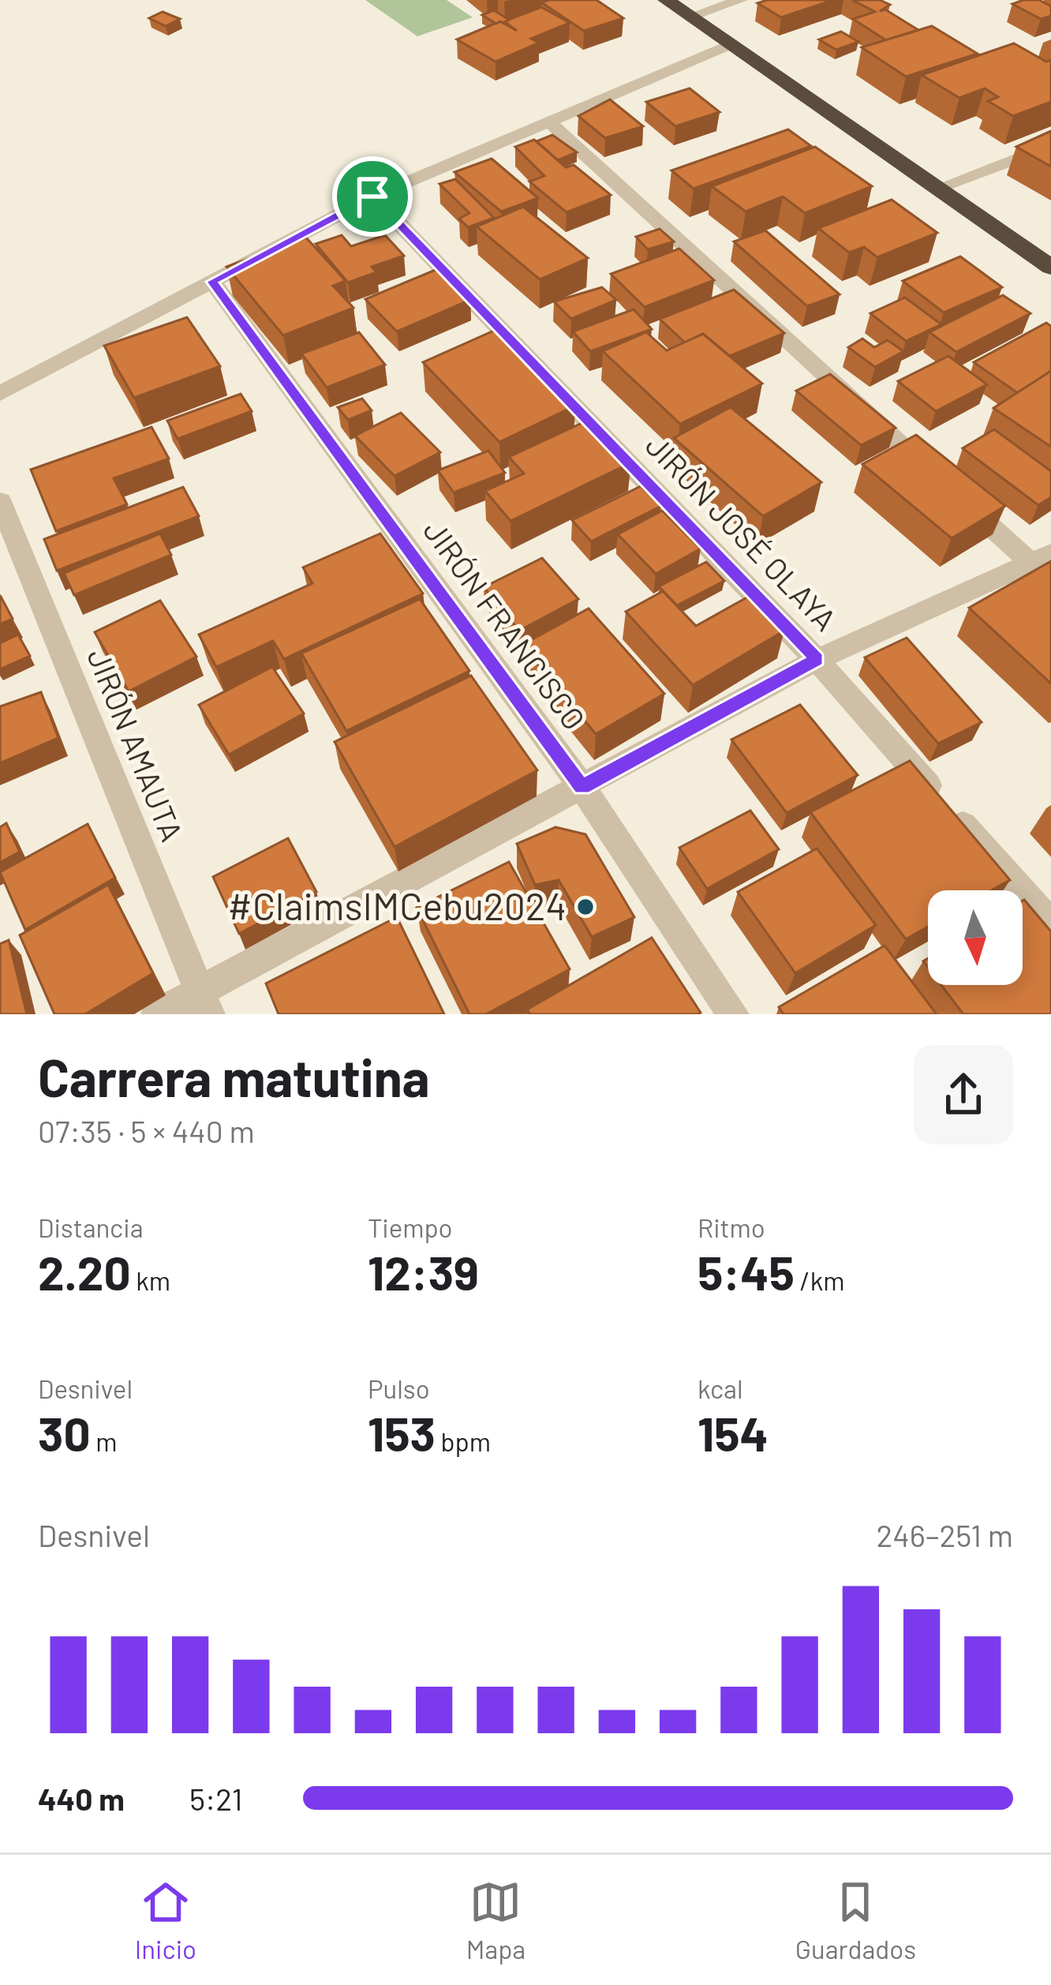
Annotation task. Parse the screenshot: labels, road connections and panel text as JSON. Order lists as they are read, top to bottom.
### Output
{
  "streets": {
    "street": ["JIRÓN JOSÉ OLAYA", "JIRÓN FRANCISCO", "JIRÓN AMAUTA"]
  },
  "places": ["#ClaimsIMCebu2024"],
  "north": "bottom",
  "page": {
    "heading": ["Carrera matutina", "07:35 · 5 × 440 m"],
    "stats": [
      ["Distancia", "2.20 km"],
      ["Tiempo", "12:39"],
      ["Ritmo", "5:45 /km"],
      ["Desnivel", "30 m"],
      ["Pulso", "153 bpm"],
      ["kcal", "154"]
    ],
    "chart": ["Desnivel", "246–251 m"],
    "list": [
      {
        "name": "440 m",
        "note": "5:21"
      }
    ],
    "tabs": ["Inicio", "Mapa", "Guardados"]
  }
}
